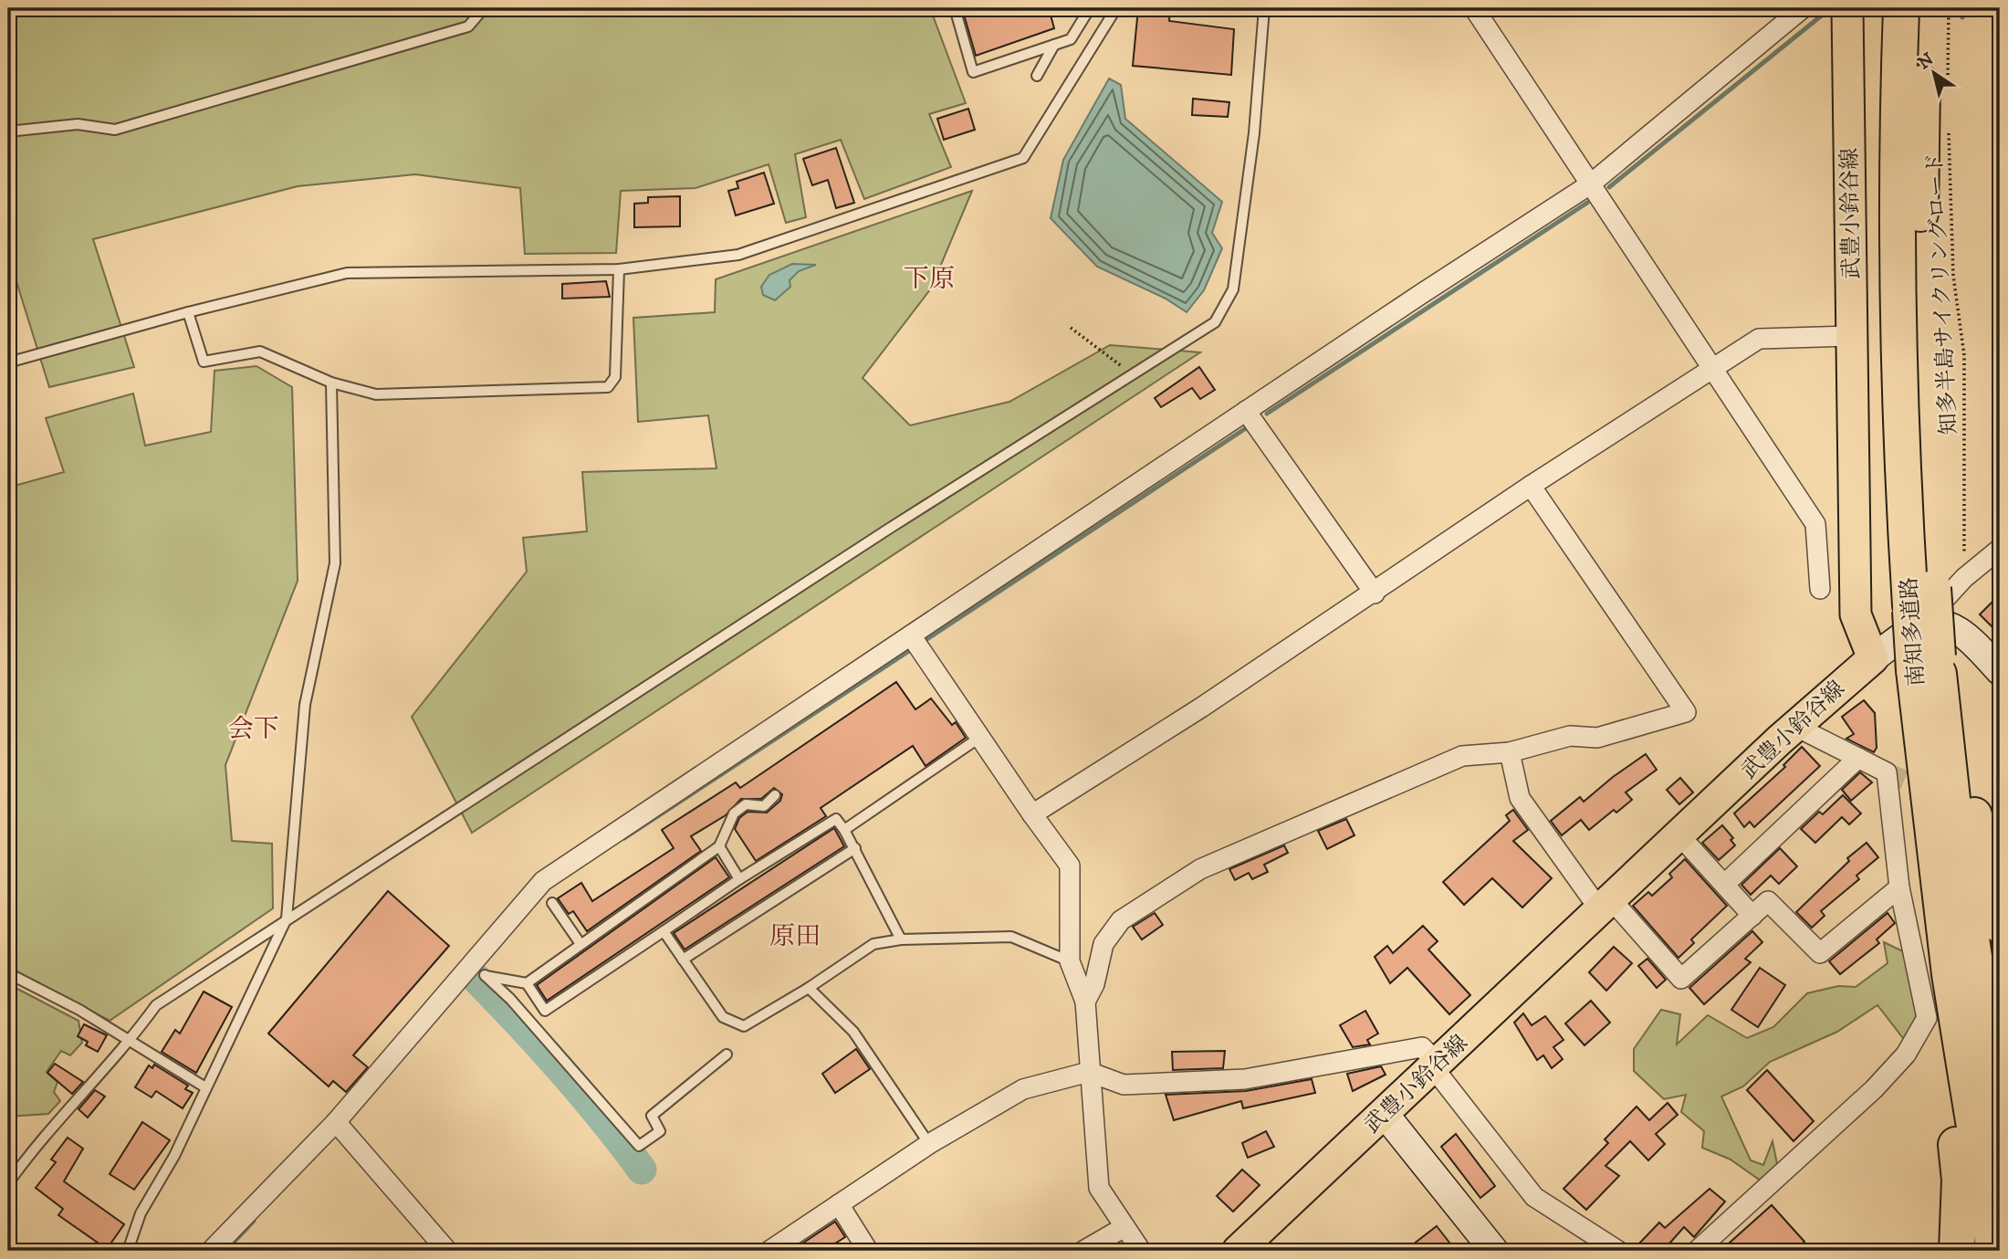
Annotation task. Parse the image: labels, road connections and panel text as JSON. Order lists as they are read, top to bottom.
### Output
{
  "streets": {
    "highway": ["南知多道路"],
    "main road": ["武豊小鈴谷線"],
    "path": ["知多半島サイクリングロード"]
  },
  "crossings": [
    ["知多半島サイクリングロード", "南知多道路"]
  ],
  "districts": ["下原", "会下", "原田"],
  "north": "top left"
}
